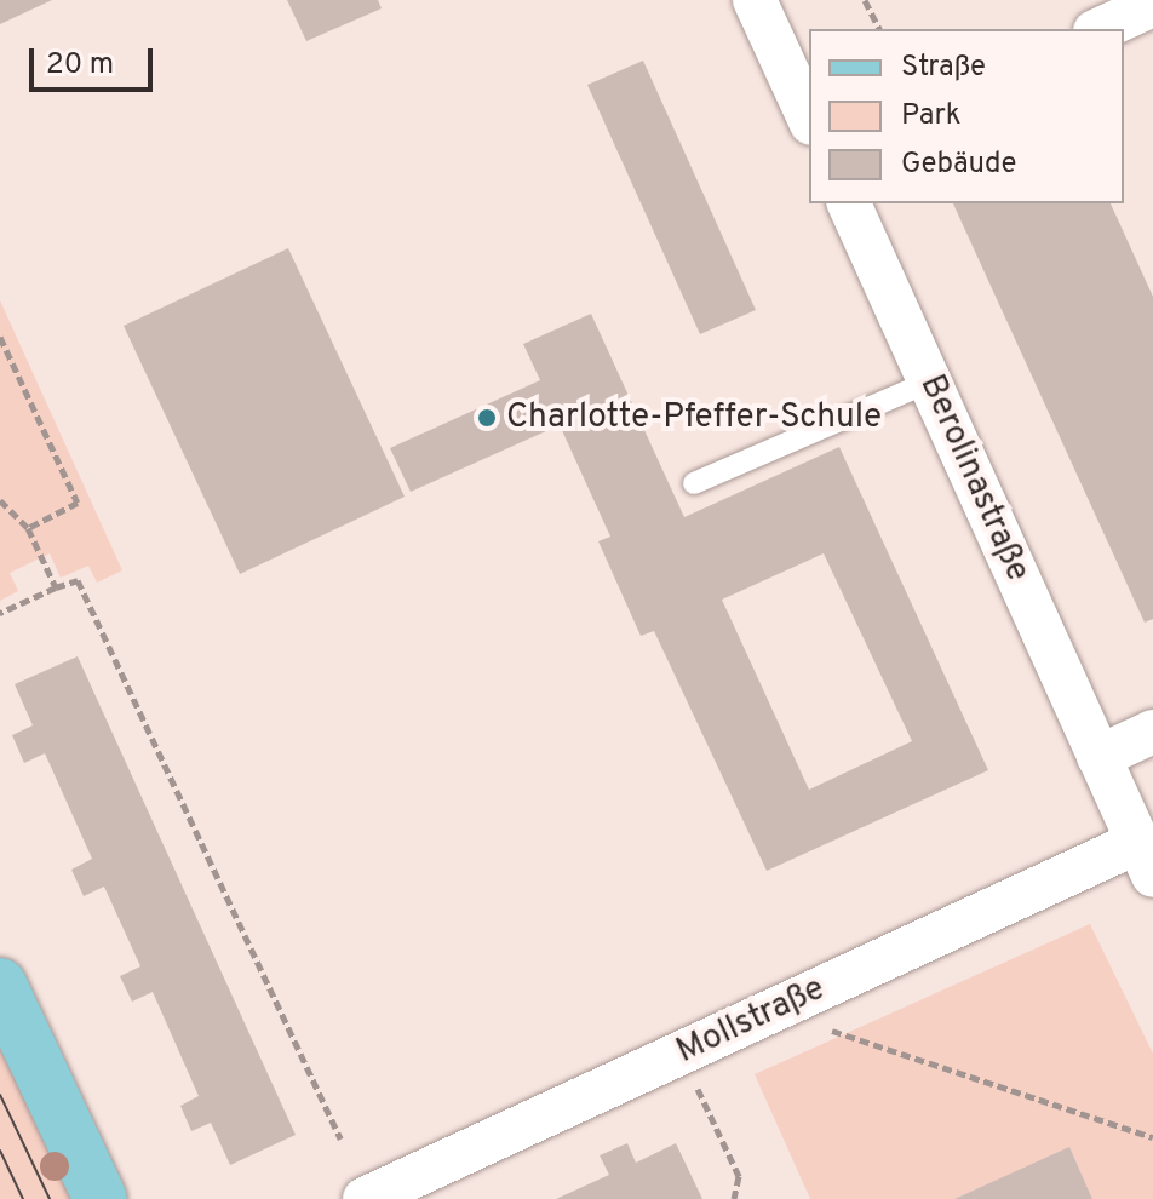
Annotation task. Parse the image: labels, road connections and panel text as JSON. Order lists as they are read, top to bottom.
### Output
{
  "streets": {
    "street": ["Berolinastraße", "Mollstraße"]
  },
  "crossings": [
    ["Berolinastraße", "Mollstraße"]
  ],
  "places": ["Charlotte-Pfeffer-Schule"],
  "legend": ["Straße", "Park", "Gebäude"],
  "scale_bar": "20 m"
}
